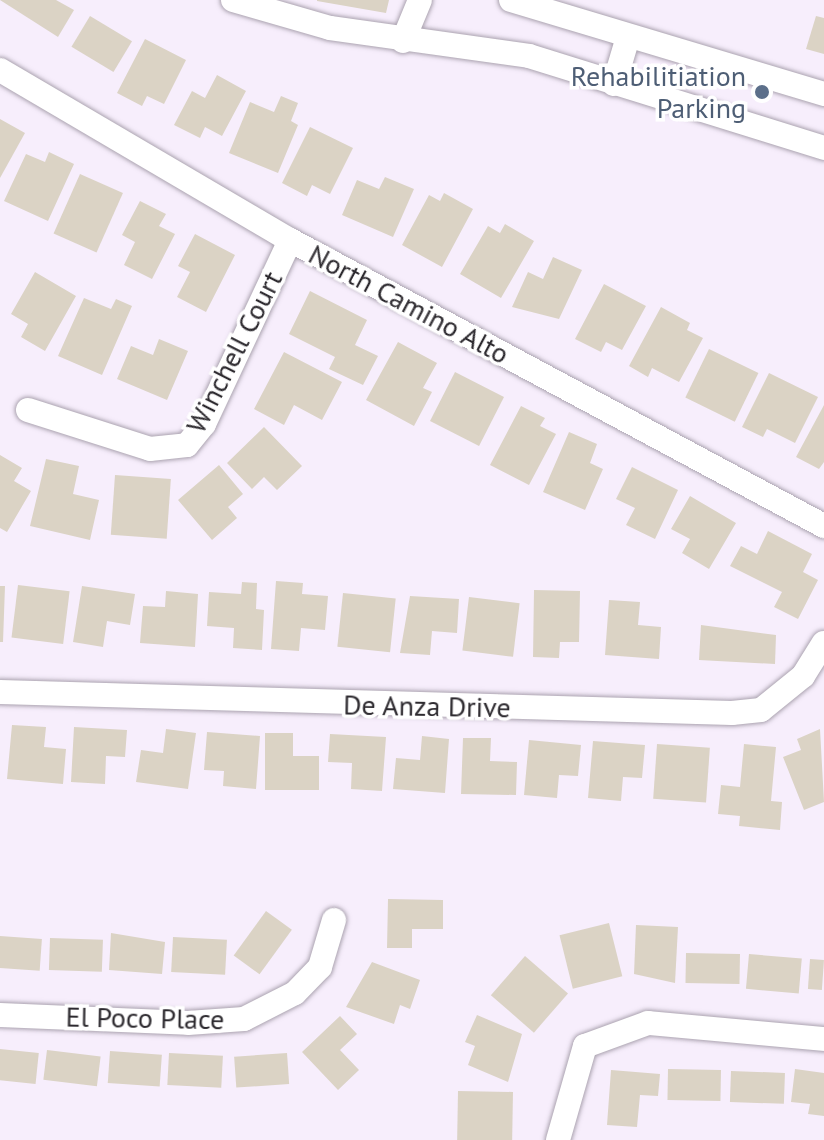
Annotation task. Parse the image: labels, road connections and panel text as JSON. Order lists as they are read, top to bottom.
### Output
{
  "streets": {
    "street": [
      "North Camino Alto",
      "Winchell Court",
      "De Anza Drive",
      "El Poco Place"
    ]
  },
  "crossings": [
    ["North Camino Alto", "Winchell Court"]
  ],
  "places": ["Rehabilitiation Parking"]
}
